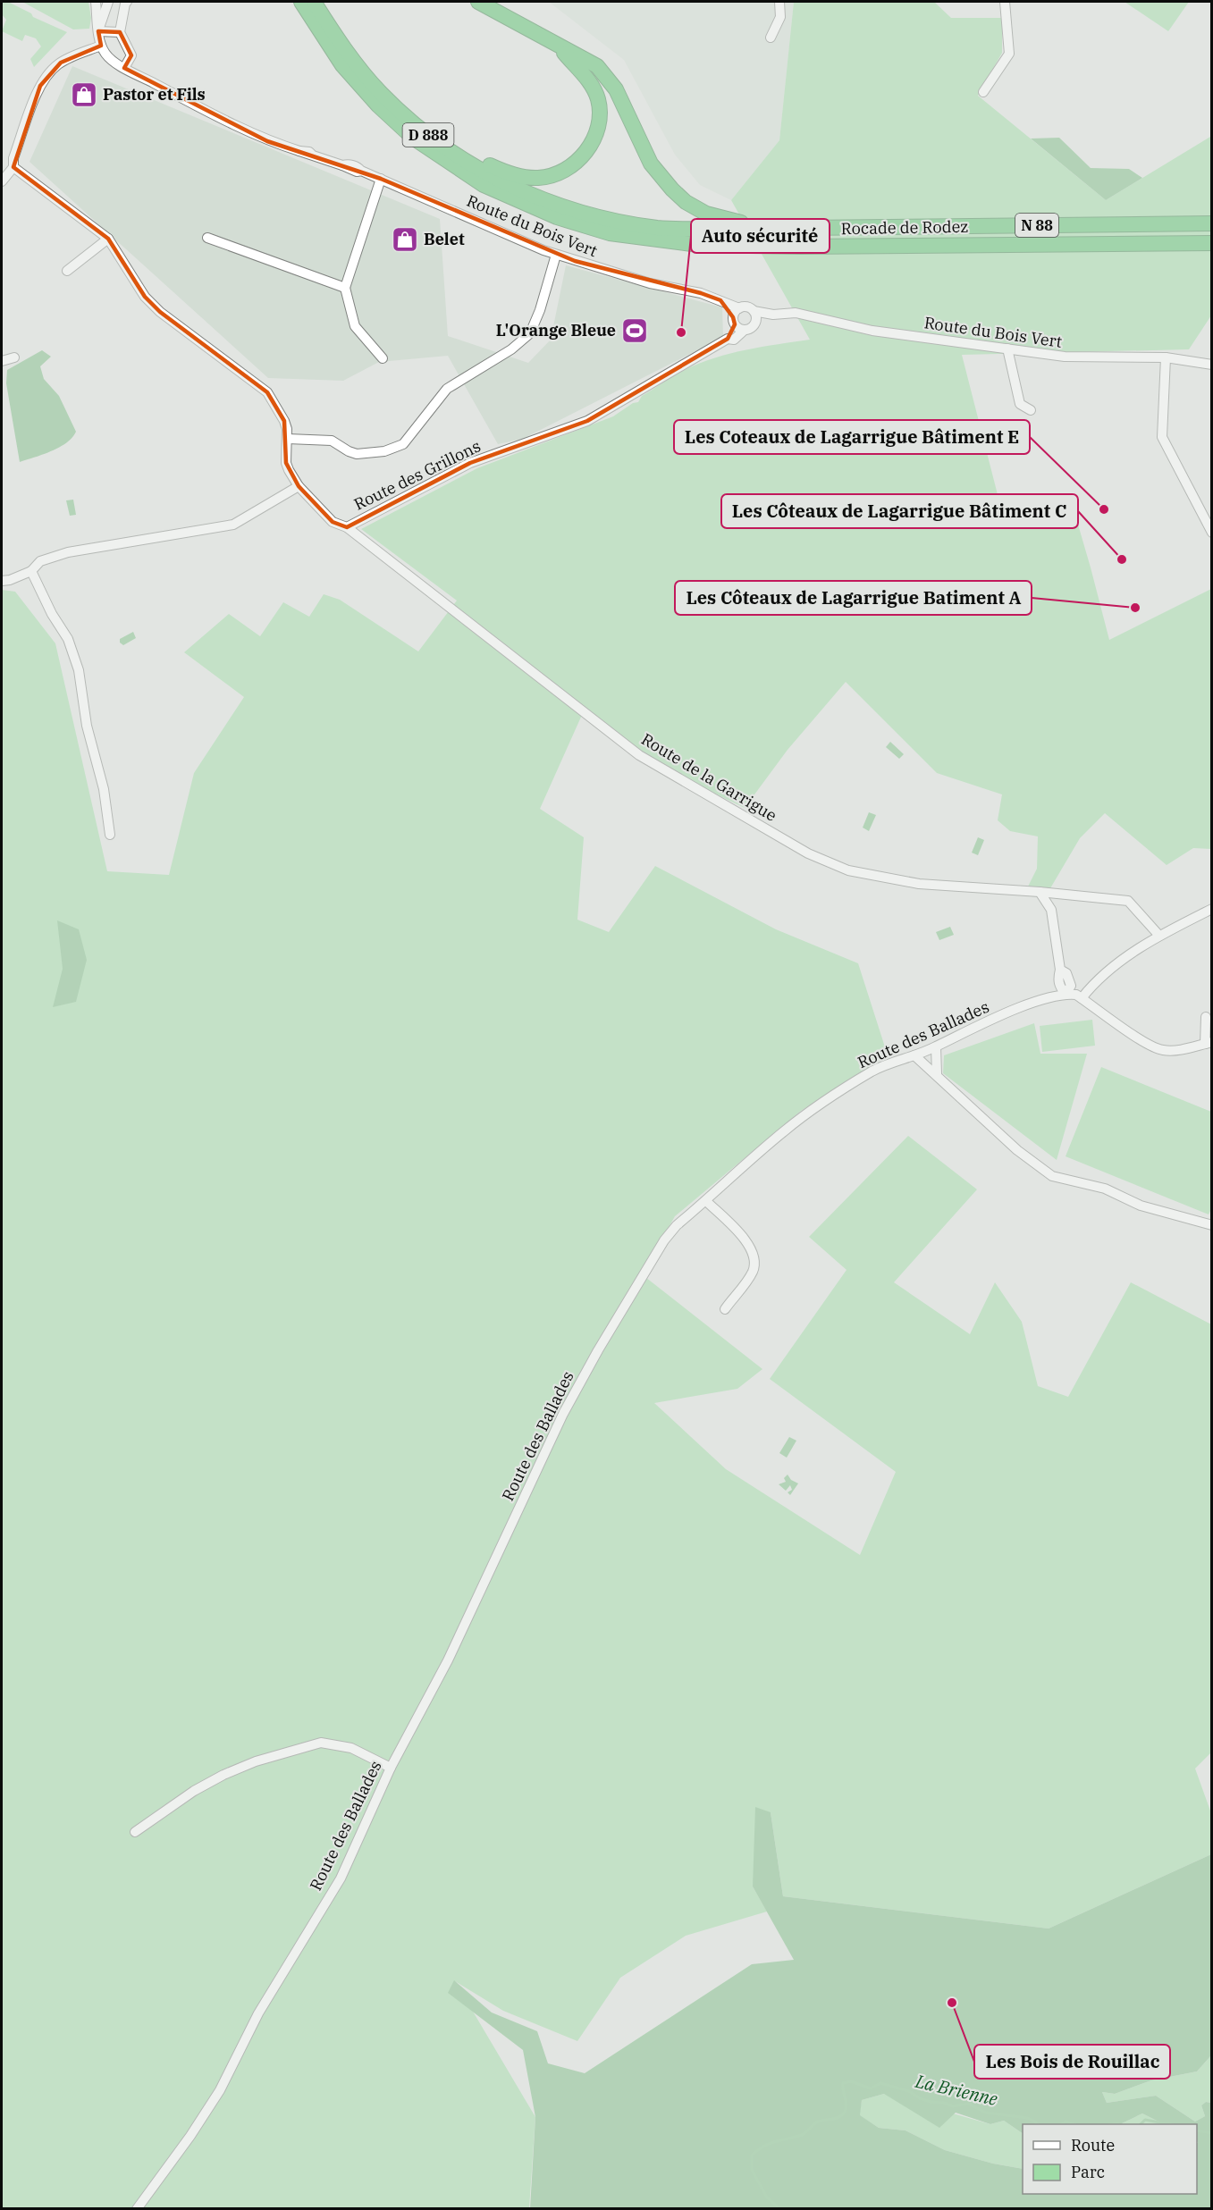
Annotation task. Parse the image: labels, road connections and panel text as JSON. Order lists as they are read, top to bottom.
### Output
{
  "streets": {
    "highway": ["D 888", "N 88", "Rocade de Rodez"],
    "street": [
      "Route du Bois Vert",
      "Route des Grillons",
      "Route de la Garrigue",
      "Route des Ballades"
    ]
  },
  "crossings": [
    ["Route du Bois Vert", "Route des Grillons"],
    ["Route des Grillons", "Route de la Garrigue"]
  ],
  "water": ["La Brienne"],
  "places": {
    "shop": ["Pastor et Fils", "Belet"],
    "sports": ["L'Orange Bleue"],
    "other": [
      "Auto sécurité",
      "Les Coteaux de Lagarrigue Bâtiment E",
      "Les Côteaux de Lagarrigue Bâtiment C",
      "Les Côteaux de Lagarrigue Batiment A",
      "Les Bois de Rouillac"
    ]
  },
  "legend": ["Route", "Parc"]
}
